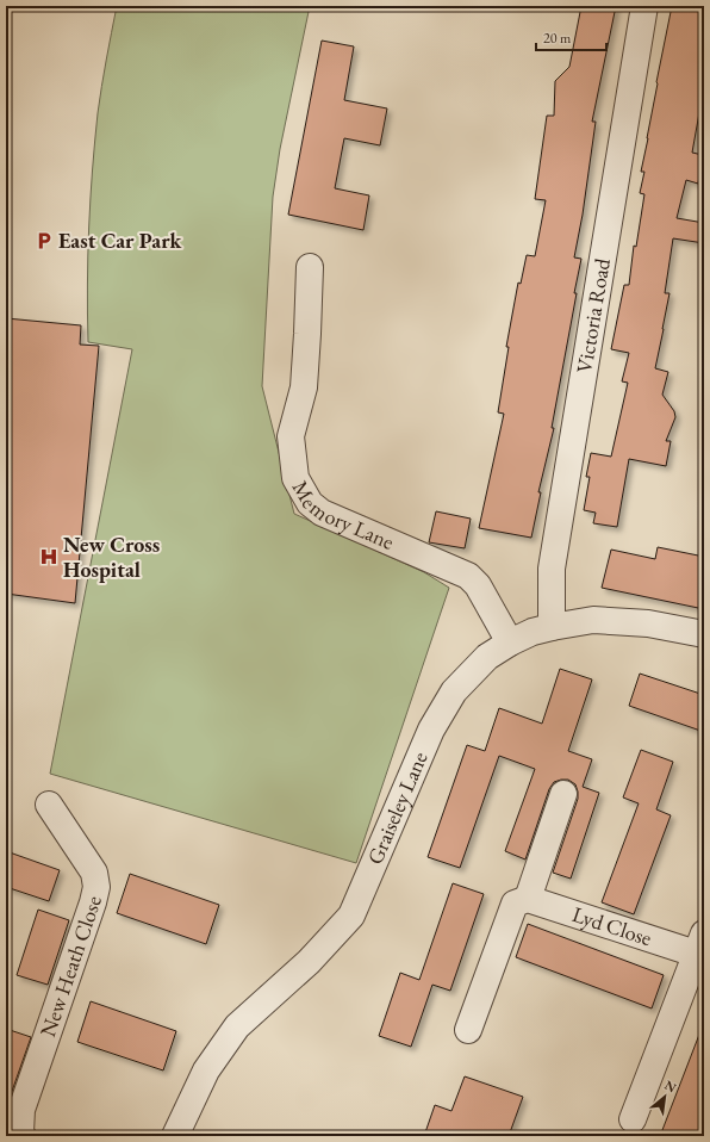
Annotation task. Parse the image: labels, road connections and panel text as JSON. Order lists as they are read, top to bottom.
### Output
{
  "streets": {
    "street": [
      "Victoria Road",
      "Memory Lane",
      "Graiseley Lane",
      "Lyd Close",
      "New Heath Close"
    ]
  },
  "crossings": [
    ["Victoria Road", "Graiseley Lane"],
    ["Memory Lane", "Graiseley Lane"]
  ],
  "places": {
    "parking": ["East Car Park"],
    "hospital": ["New Cross Hospital"]
  },
  "scale_bar": "20 m",
  "north": "top right"
}
